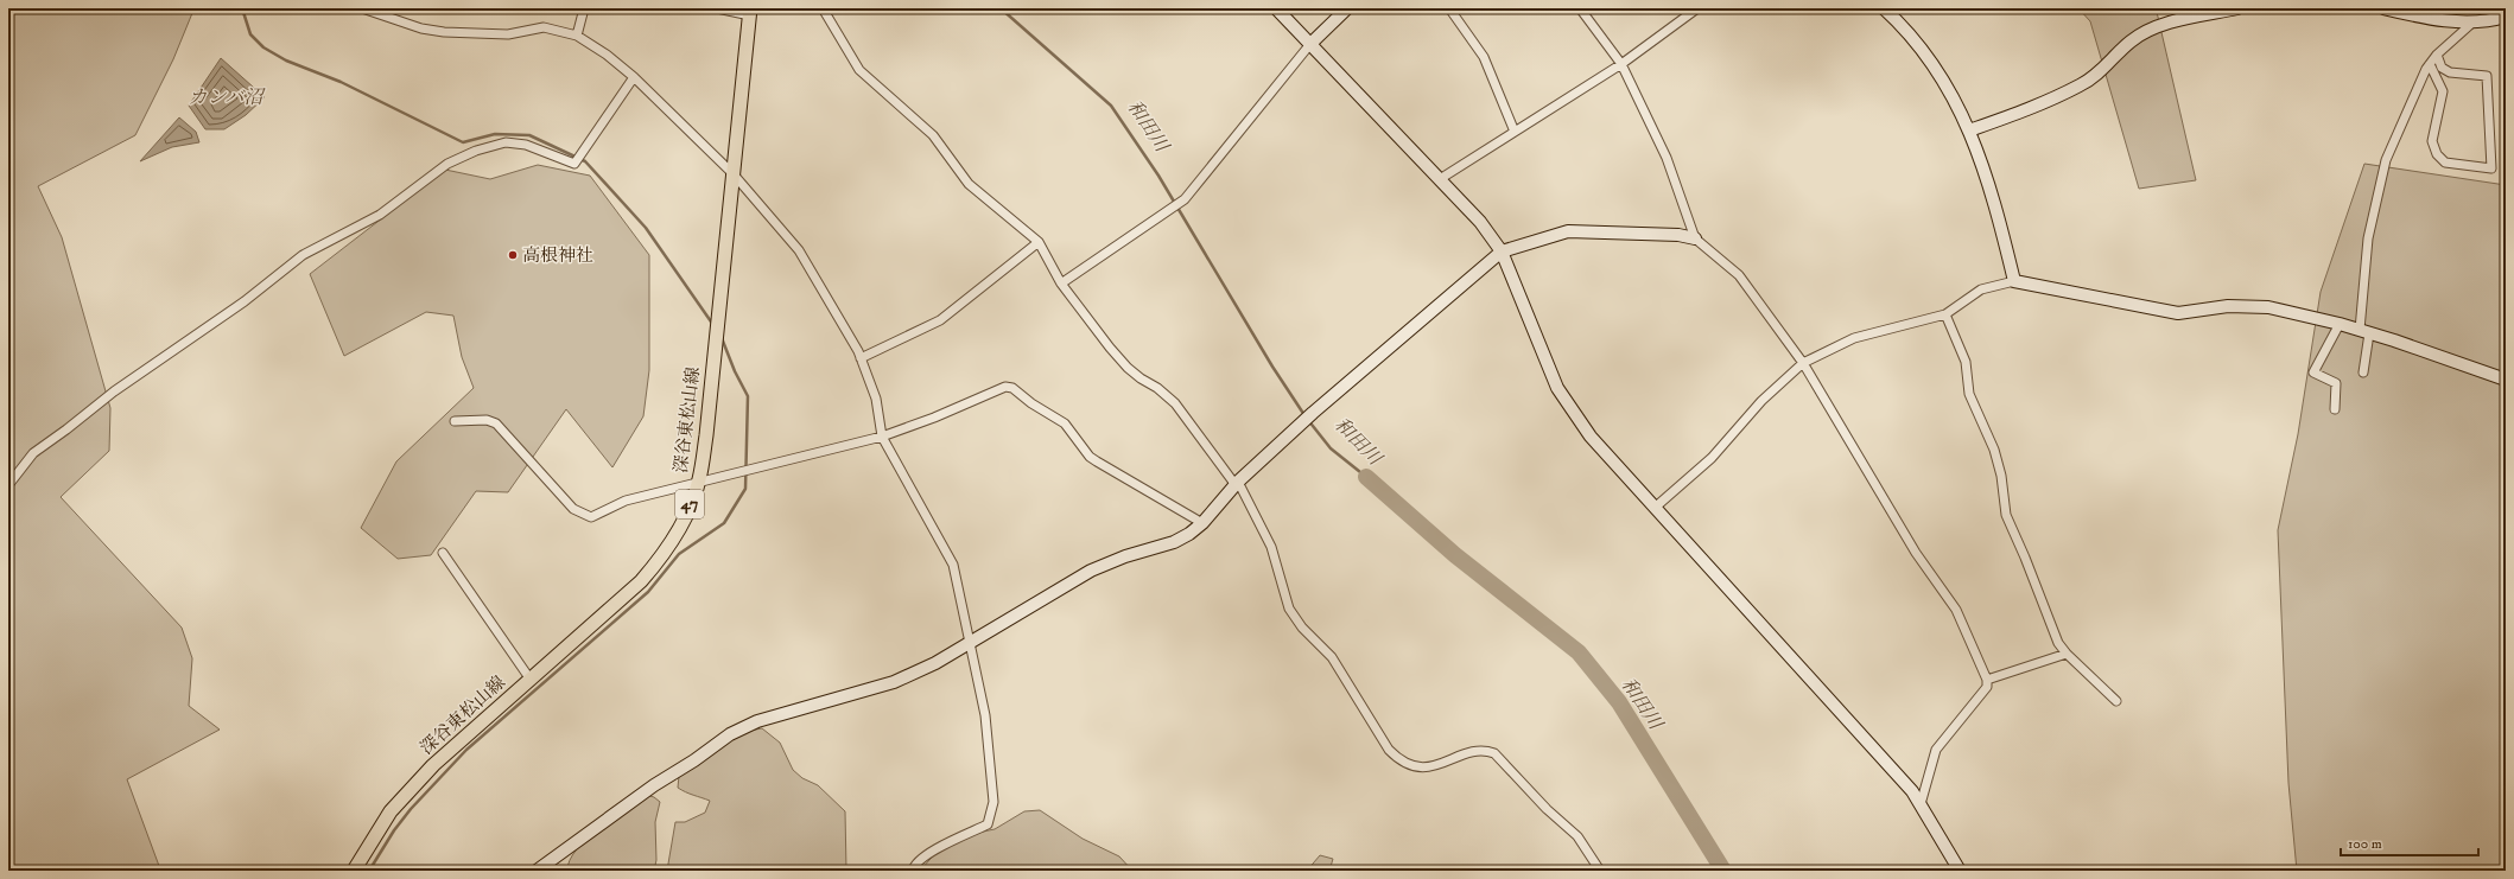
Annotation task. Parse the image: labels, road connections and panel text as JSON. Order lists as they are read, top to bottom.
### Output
{
  "streets": {
    "main road": ["深谷東松山線", "47"]
  },
  "water": ["カンバ沼", "和田川"],
  "places": ["高根神社"],
  "scale_bar": "100 m"
}
